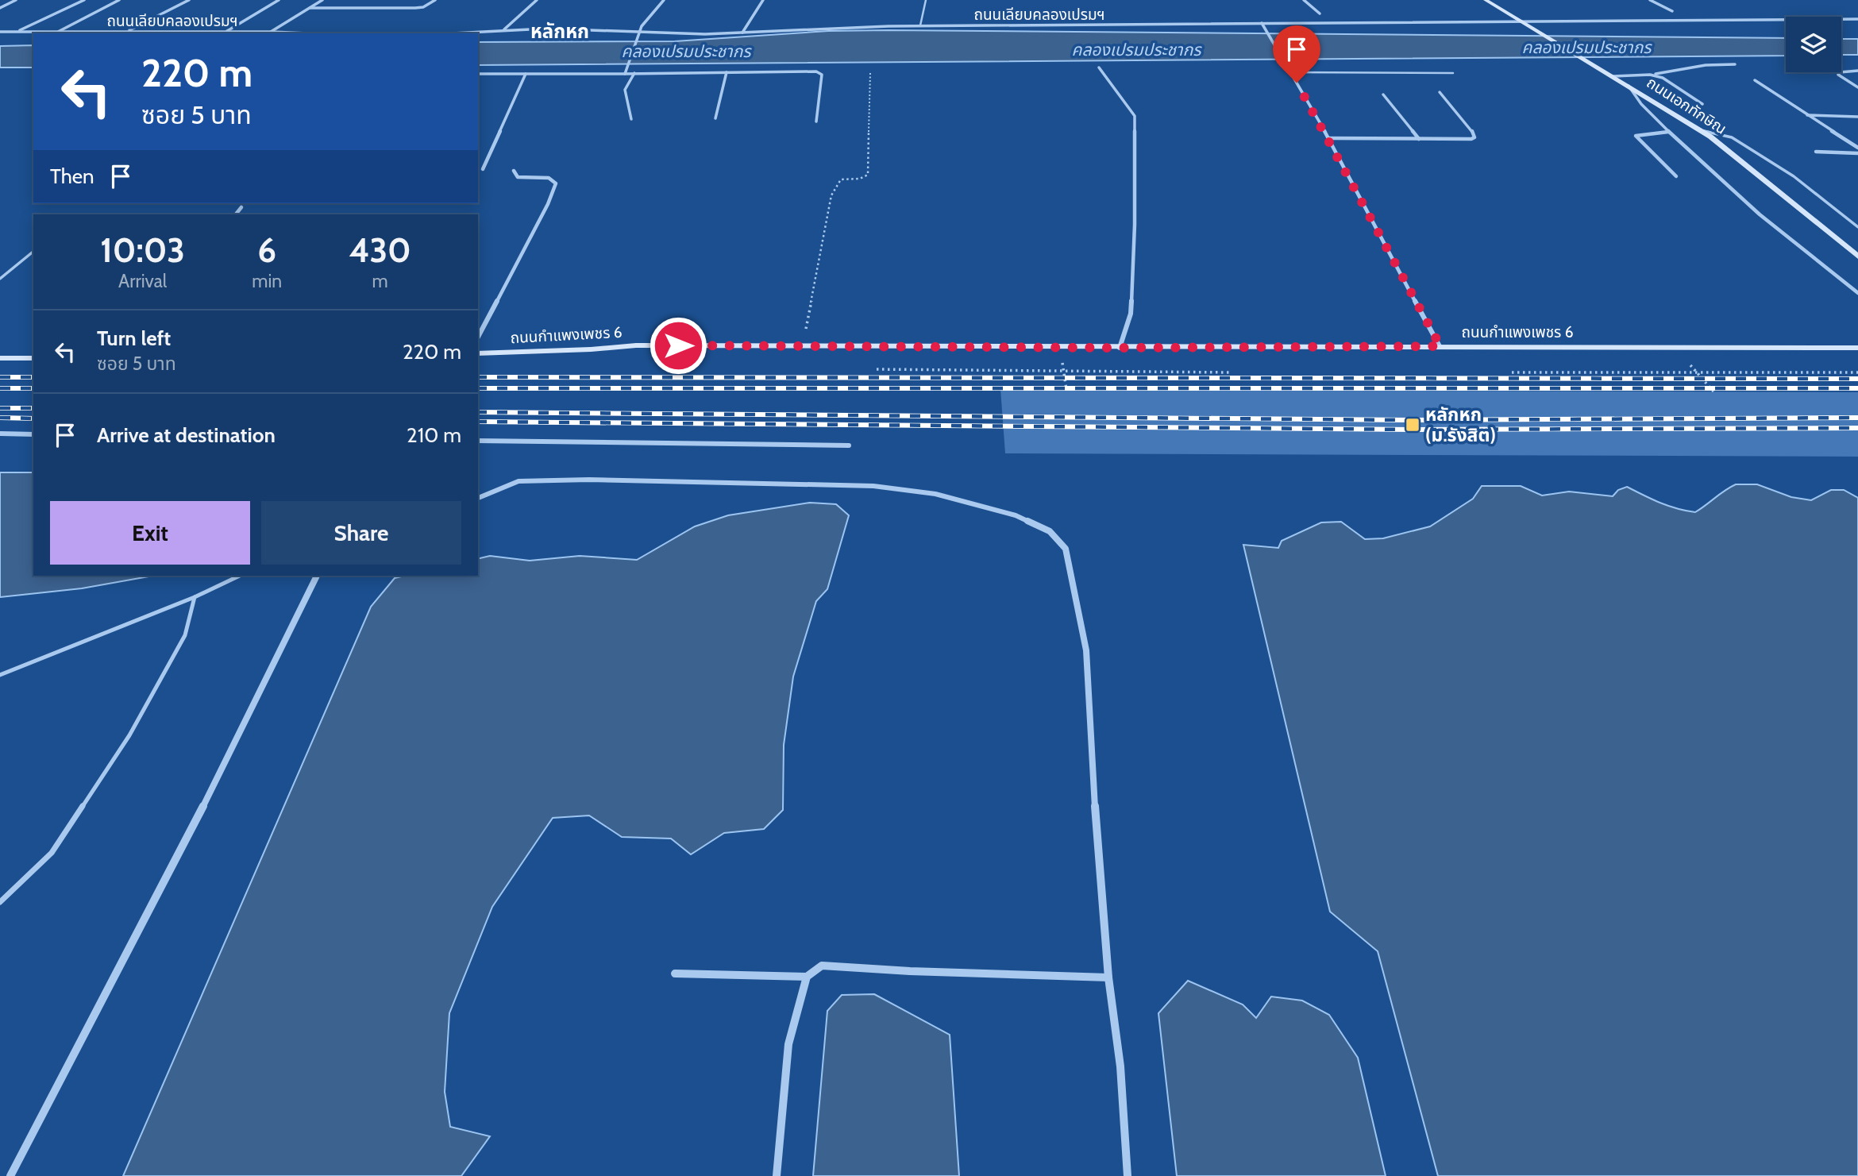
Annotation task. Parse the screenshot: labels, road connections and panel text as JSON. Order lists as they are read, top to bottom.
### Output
{
  "streets": {
    "main road": ["ถนนเอกทักษิณ", "ถนนกำแพงเพชร 6"],
    "street": ["ถนนเลียบคลองเปรมฯ"]
  },
  "crossings": [
    ["ถนนเลียบคลองเปรมฯ", "ถนนเอกทักษิณ"]
  ],
  "districts": ["หลักหก"],
  "water": ["คลองเปรมประชากร"],
  "places": {
    "transit": ["หลักหก (ม.รังสิต)"]
  },
  "page": {
    "turn": ["220 m", "ซอย 5 บาท"],
    "then": "Then",
    "eta": [
      "10:03",
      "Arrival",
      "6",
      "min",
      "430",
      "m"
    ],
    "list": [
      {
        "name": "Turn left",
        "note": "ซอย 5 บาท",
        "value": "220 m"
      },
      {
        "name": "Arrive at destination",
        "value": "210 m"
      }
    ],
    "buttons": ["Exit", "Share"]
  }
}
